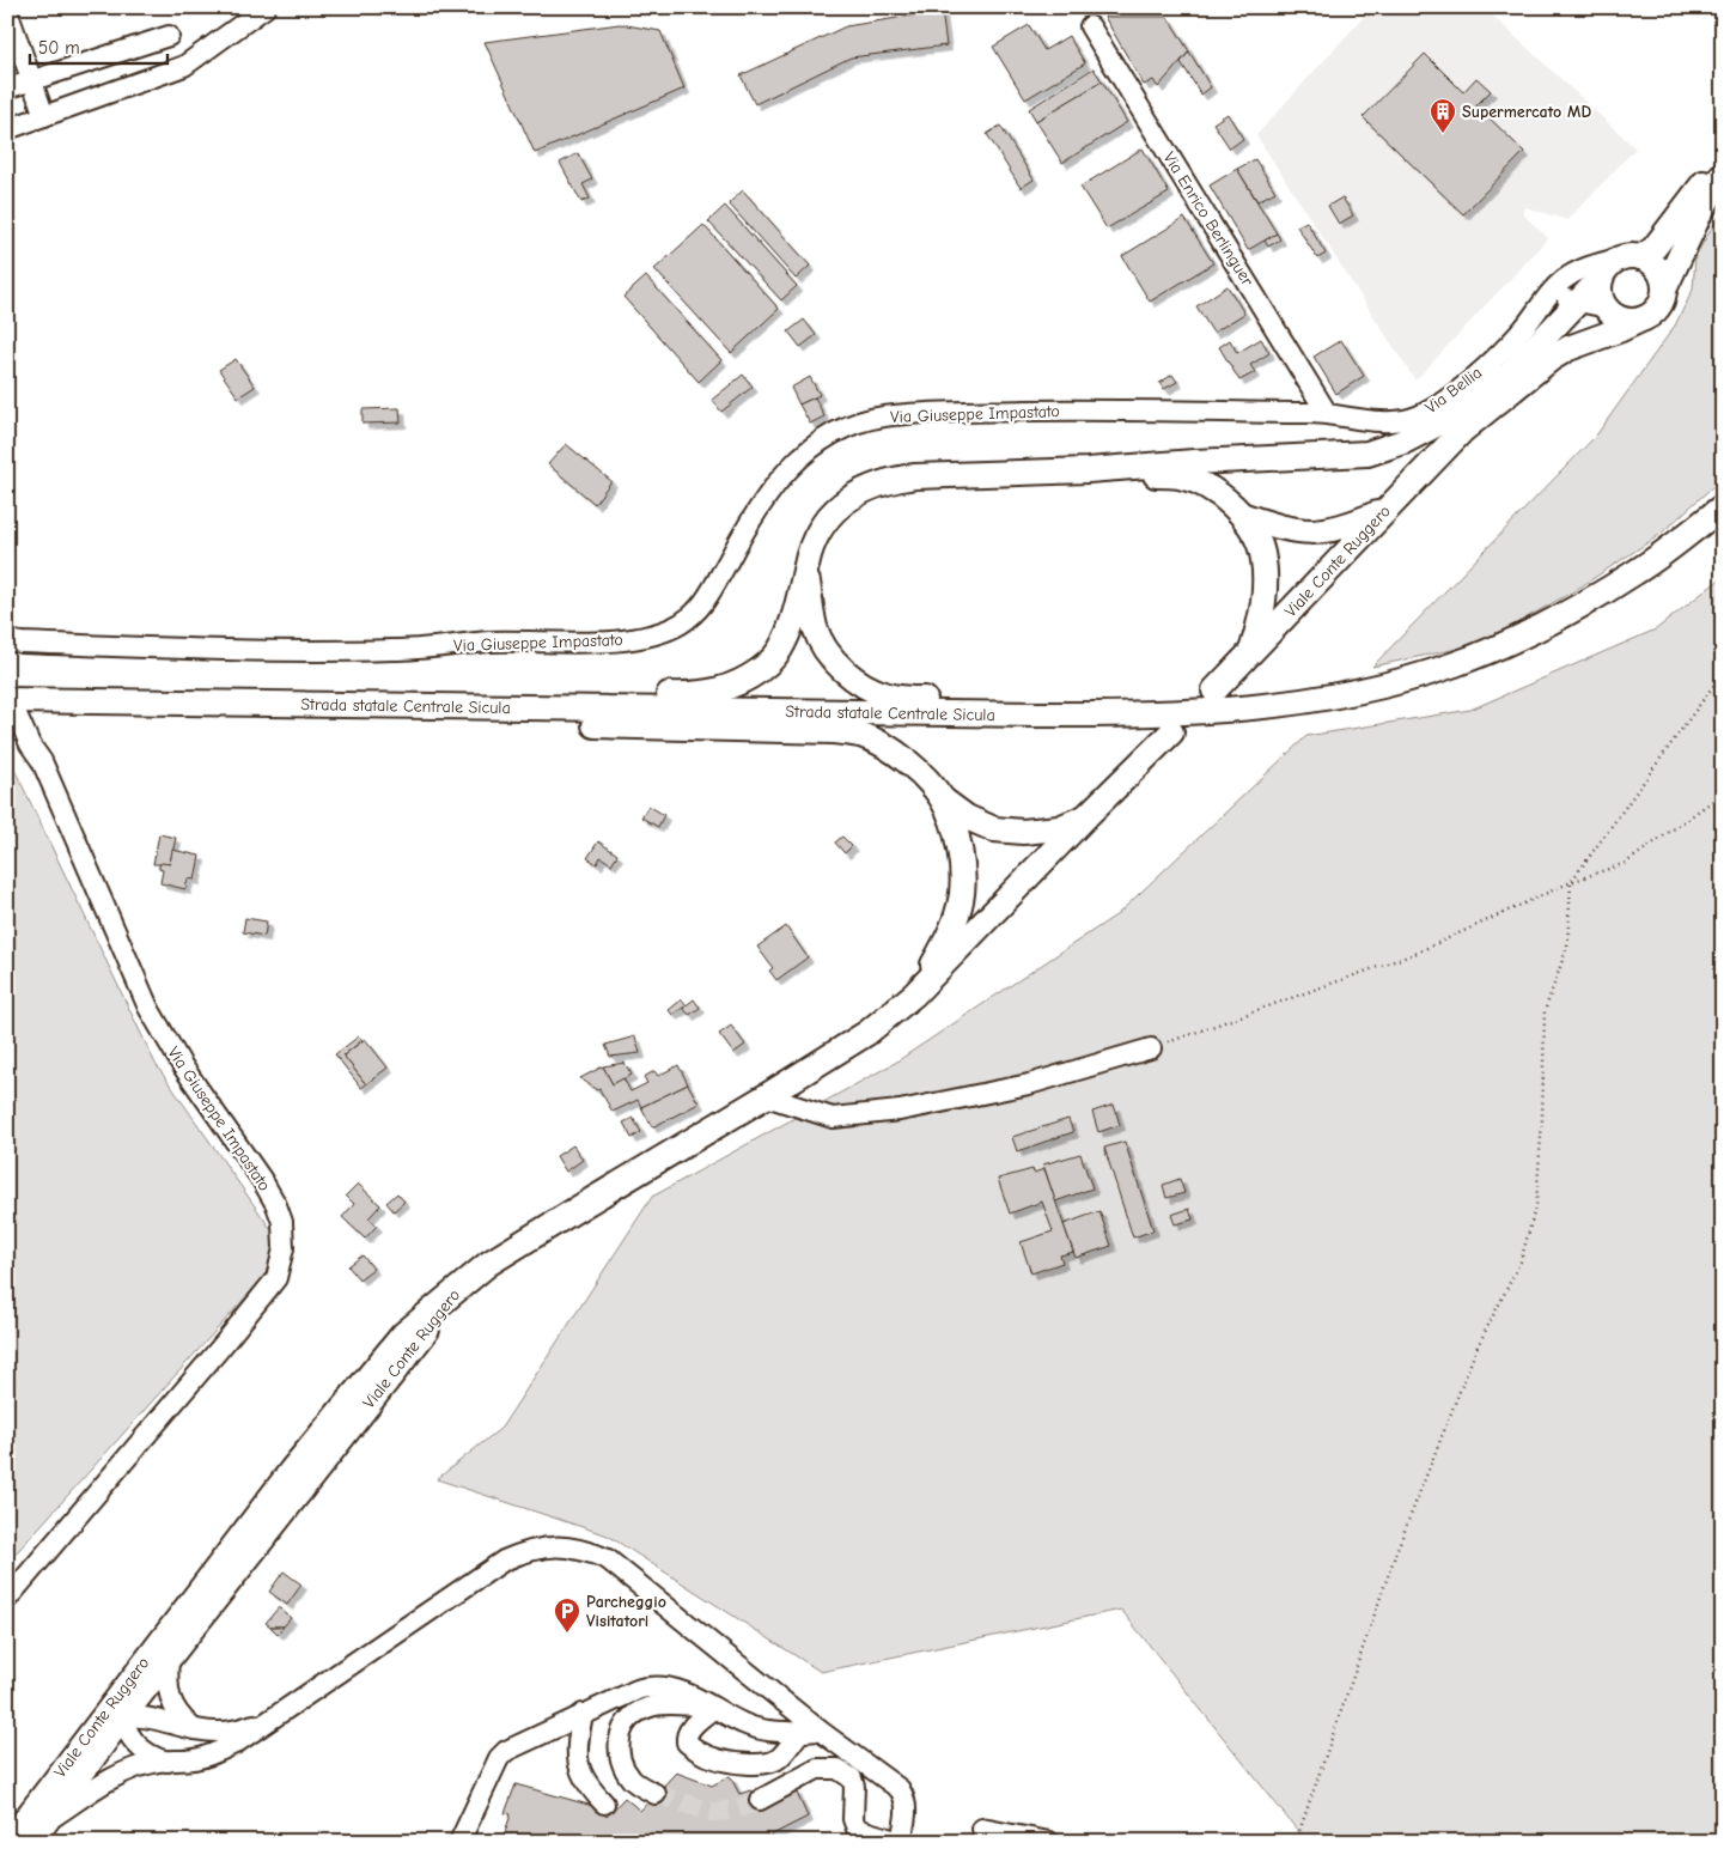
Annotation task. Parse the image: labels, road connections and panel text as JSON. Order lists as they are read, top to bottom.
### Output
{
  "streets": {
    "main road": ["Viale Conte Ruggero", "Strada statale Centrale Sicula"],
    "street": ["Via Enrico Berlinguer", "Via Bellia", "Via Giuseppe Impastato"]
  },
  "crossings": [
    ["Via Enrico Berlinguer", "Via Bellia"],
    ["Via Enrico Berlinguer", "Via Giuseppe Impastato"],
    ["Via Bellia", "Via Giuseppe Impastato"],
    ["Via Giuseppe Impastato", "Strada statale Centrale Sicula"]
  ],
  "places": {
    "building": ["Supermercato MD"],
    "parking": ["Parcheggio Visitatori"]
  },
  "scale_bar": "50 m"
}
